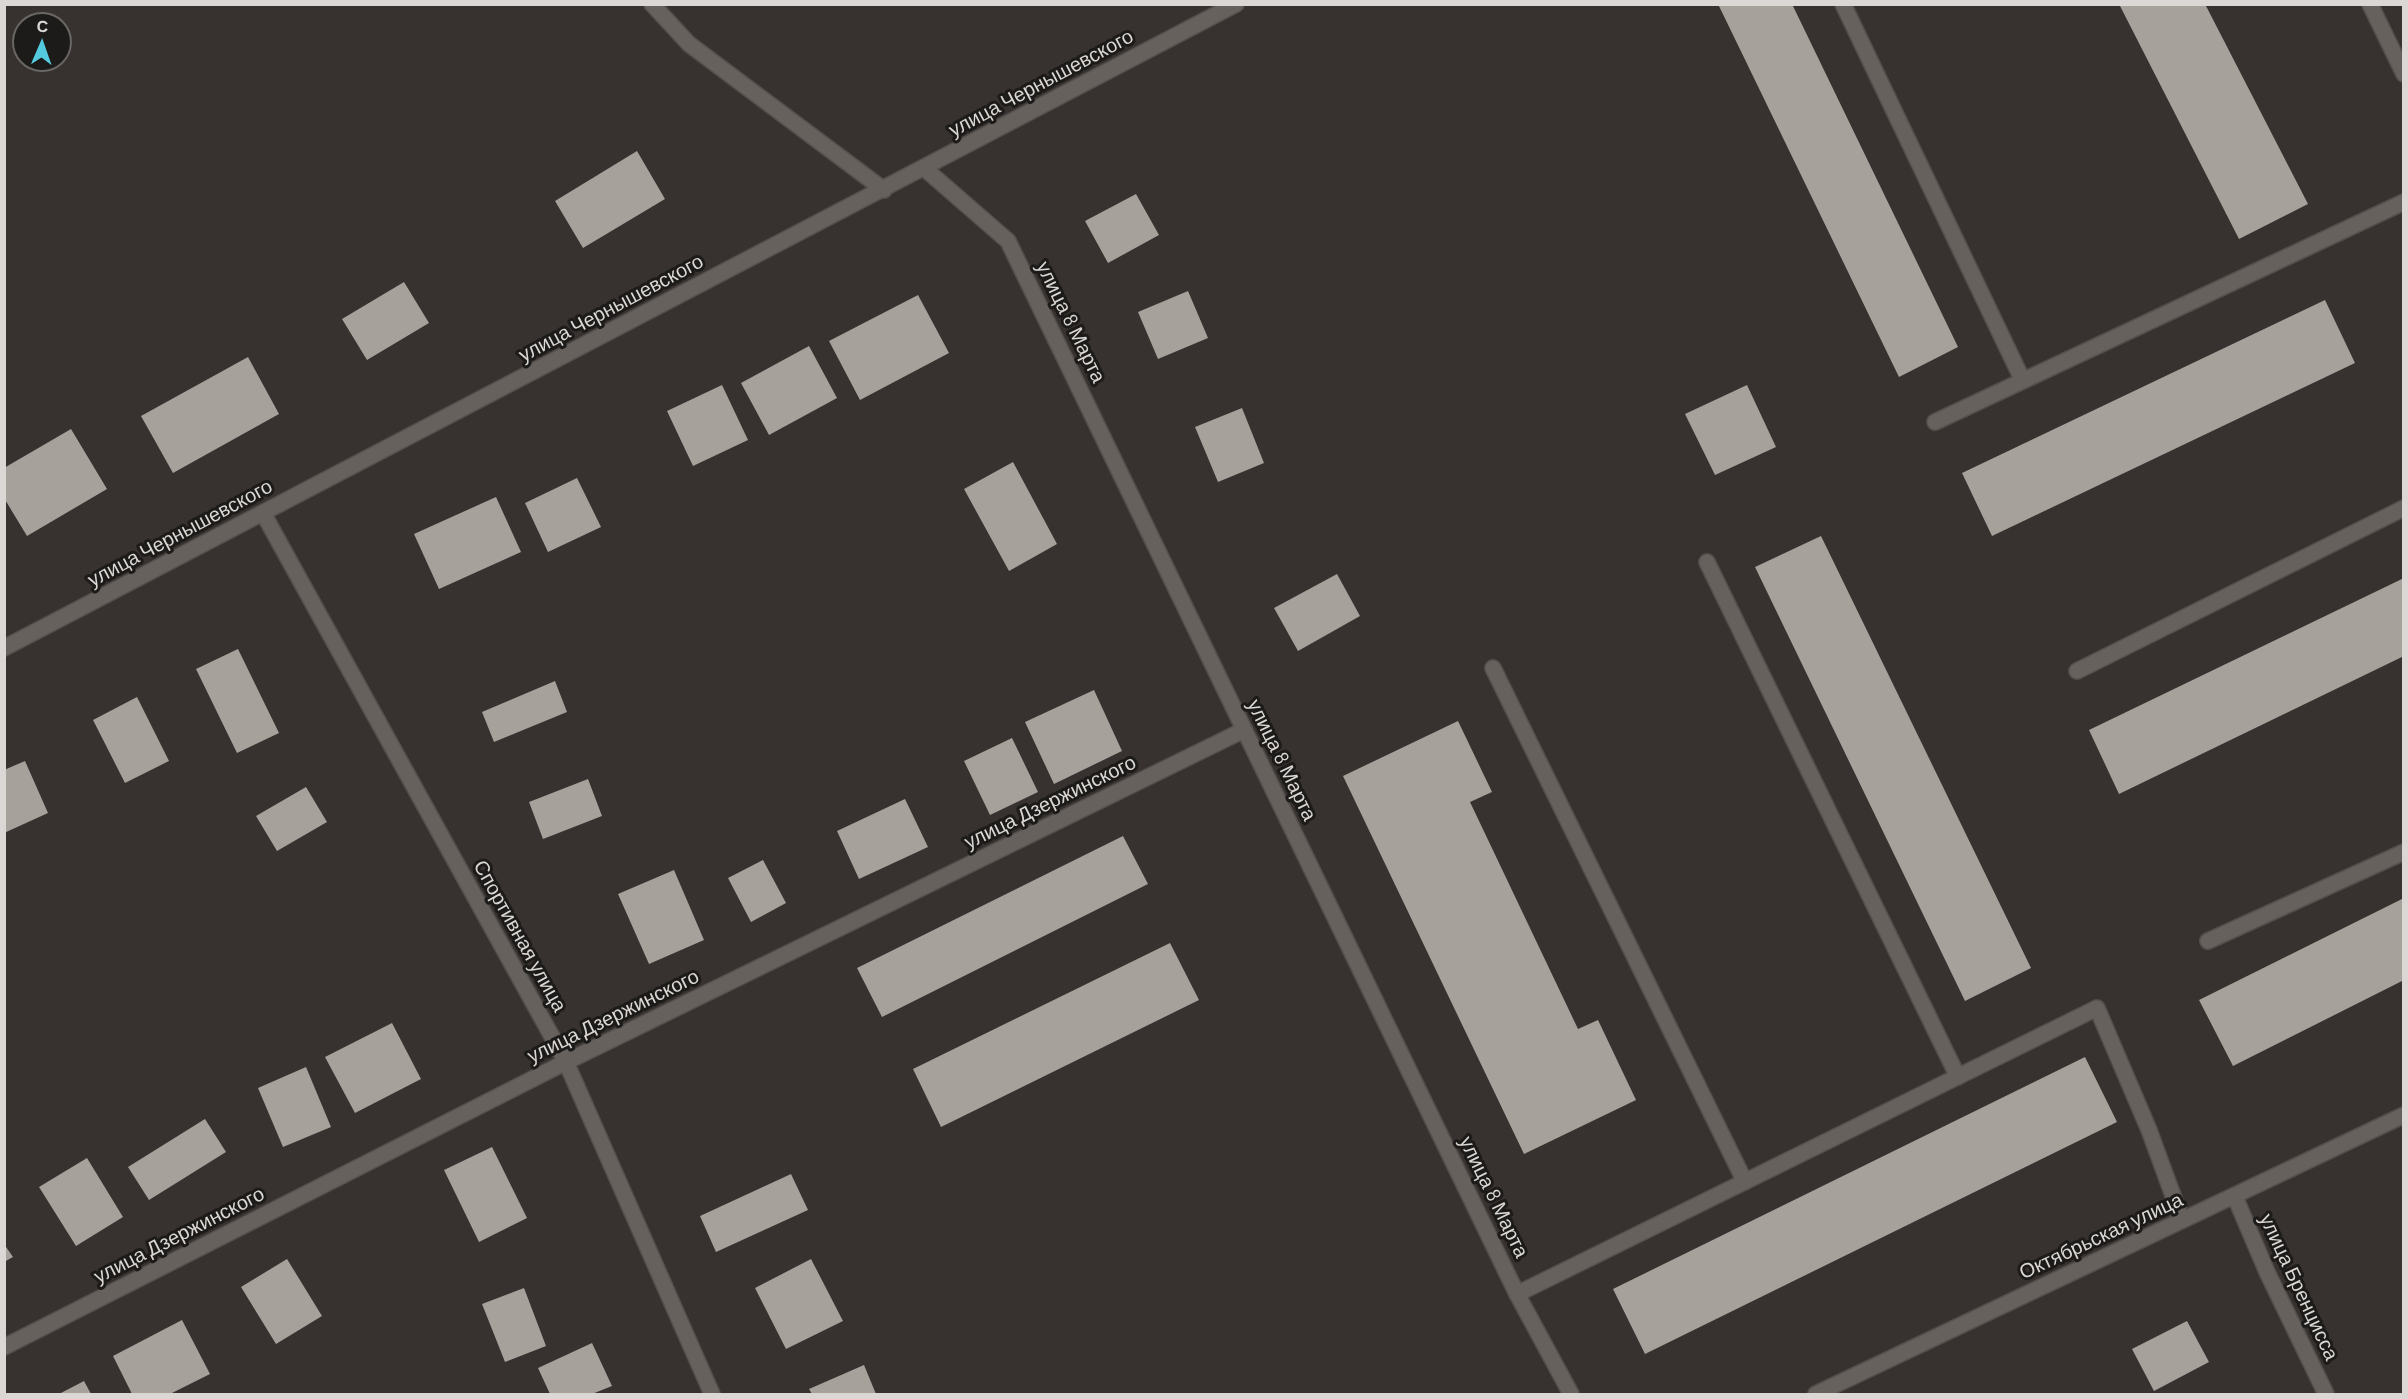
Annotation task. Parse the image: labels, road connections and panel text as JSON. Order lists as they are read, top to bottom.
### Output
{
  "streets": {
    "street": [
      "улица Чернышевского",
      "улица 8 Марта",
      "улица Дзержинского",
      "Спортивная улица",
      "Октябрьская улица",
      "улица Бренцисса"
    ]
  },
  "crossings": [
    ["улица Чернышевского", "улица 8 Марта"],
    ["улица Чернышевского", "Спортивная улица"],
    ["улица 8 Марта", "улица Дзержинского"],
    ["улица Дзержинского", "Спортивная улица"],
    ["Октябрьская улица", "улица Бренцисса"]
  ],
  "north": "top"
}
